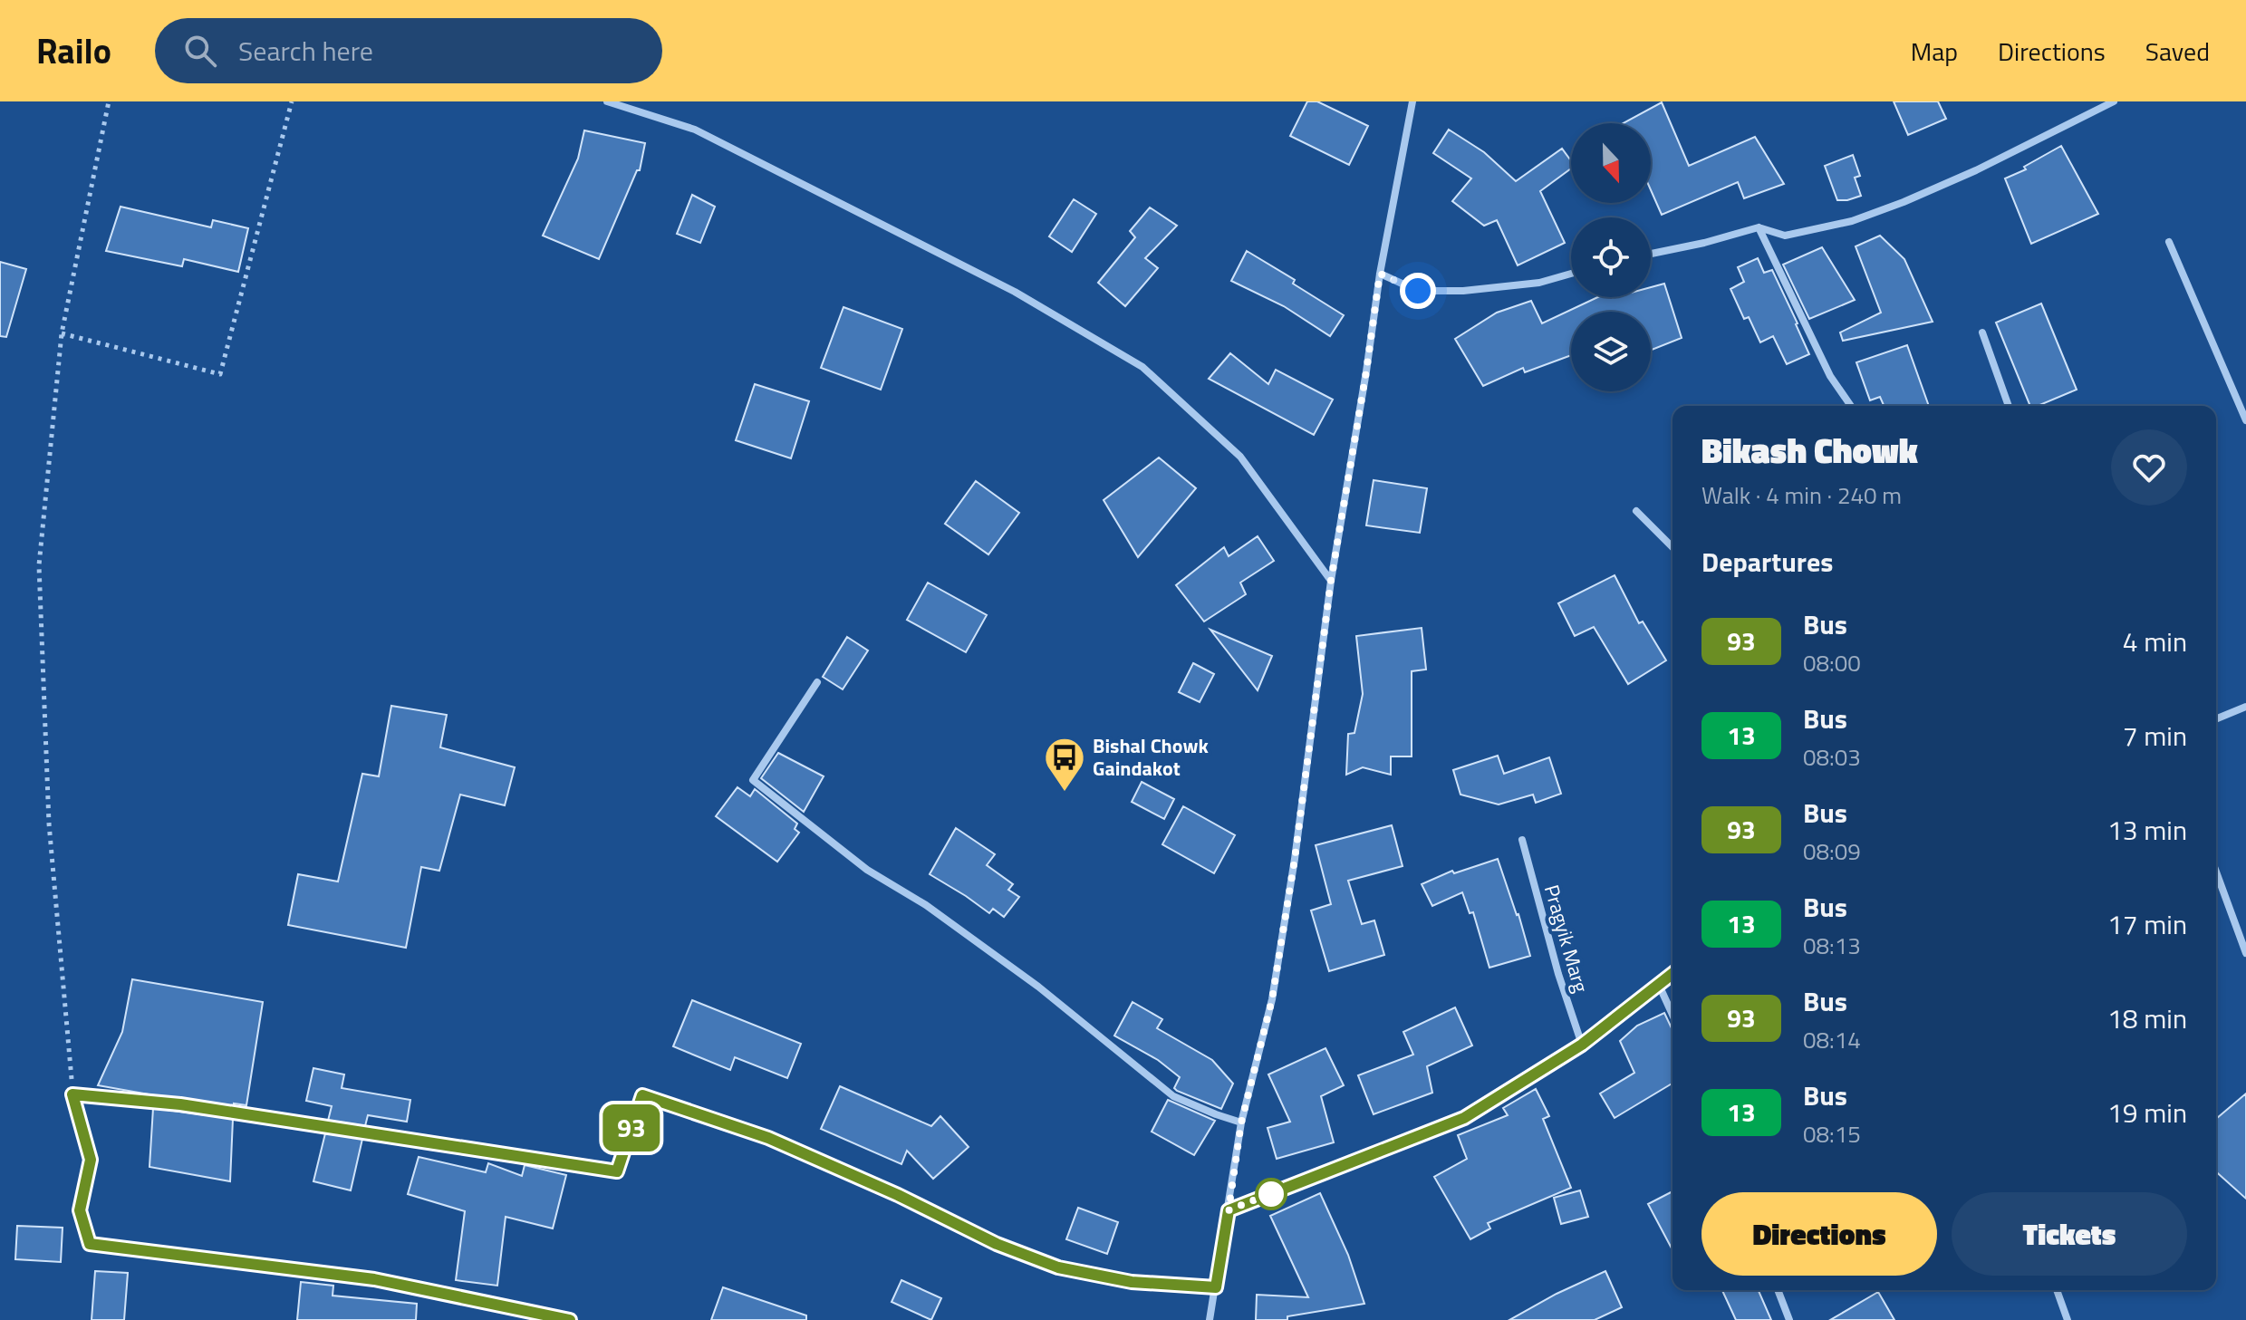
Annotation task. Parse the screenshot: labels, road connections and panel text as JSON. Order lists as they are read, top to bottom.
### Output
{
  "streets": {
    "street": ["Pragyik Marg"]
  },
  "places": {
    "bus stop": ["Bishal Chowk Gaindakot"]
  },
  "lines": ["bus line 93"],
  "north": "bottom",
  "page": {
    "header": "Railo",
    "search": "Search here",
    "nav": ["Map", "Directions", "Saved"],
    "on_map": "93",
    "heading": [
      ["Bikash Chowk", "Walk · 4 min · 240 m"],
      "Departures"
    ],
    "list": [
      {
        "mark": "93",
        "name": "Bus",
        "note": "08:00",
        "value": "4 min"
      },
      {
        "mark": "13",
        "name": "Bus",
        "note": "08:03",
        "value": "7 min"
      },
      {
        "mark": "93",
        "name": "Bus",
        "note": "08:09",
        "value": "13 min"
      },
      {
        "mark": "13",
        "name": "Bus",
        "note": "08:13",
        "value": "17 min"
      },
      {
        "mark": "93",
        "name": "Bus",
        "note": "08:14",
        "value": "18 min"
      },
      {
        "mark": "13",
        "name": "Bus",
        "note": "08:15",
        "value": "19 min"
      }
    ],
    "buttons": ["Directions", "Tickets"]
  }
}
